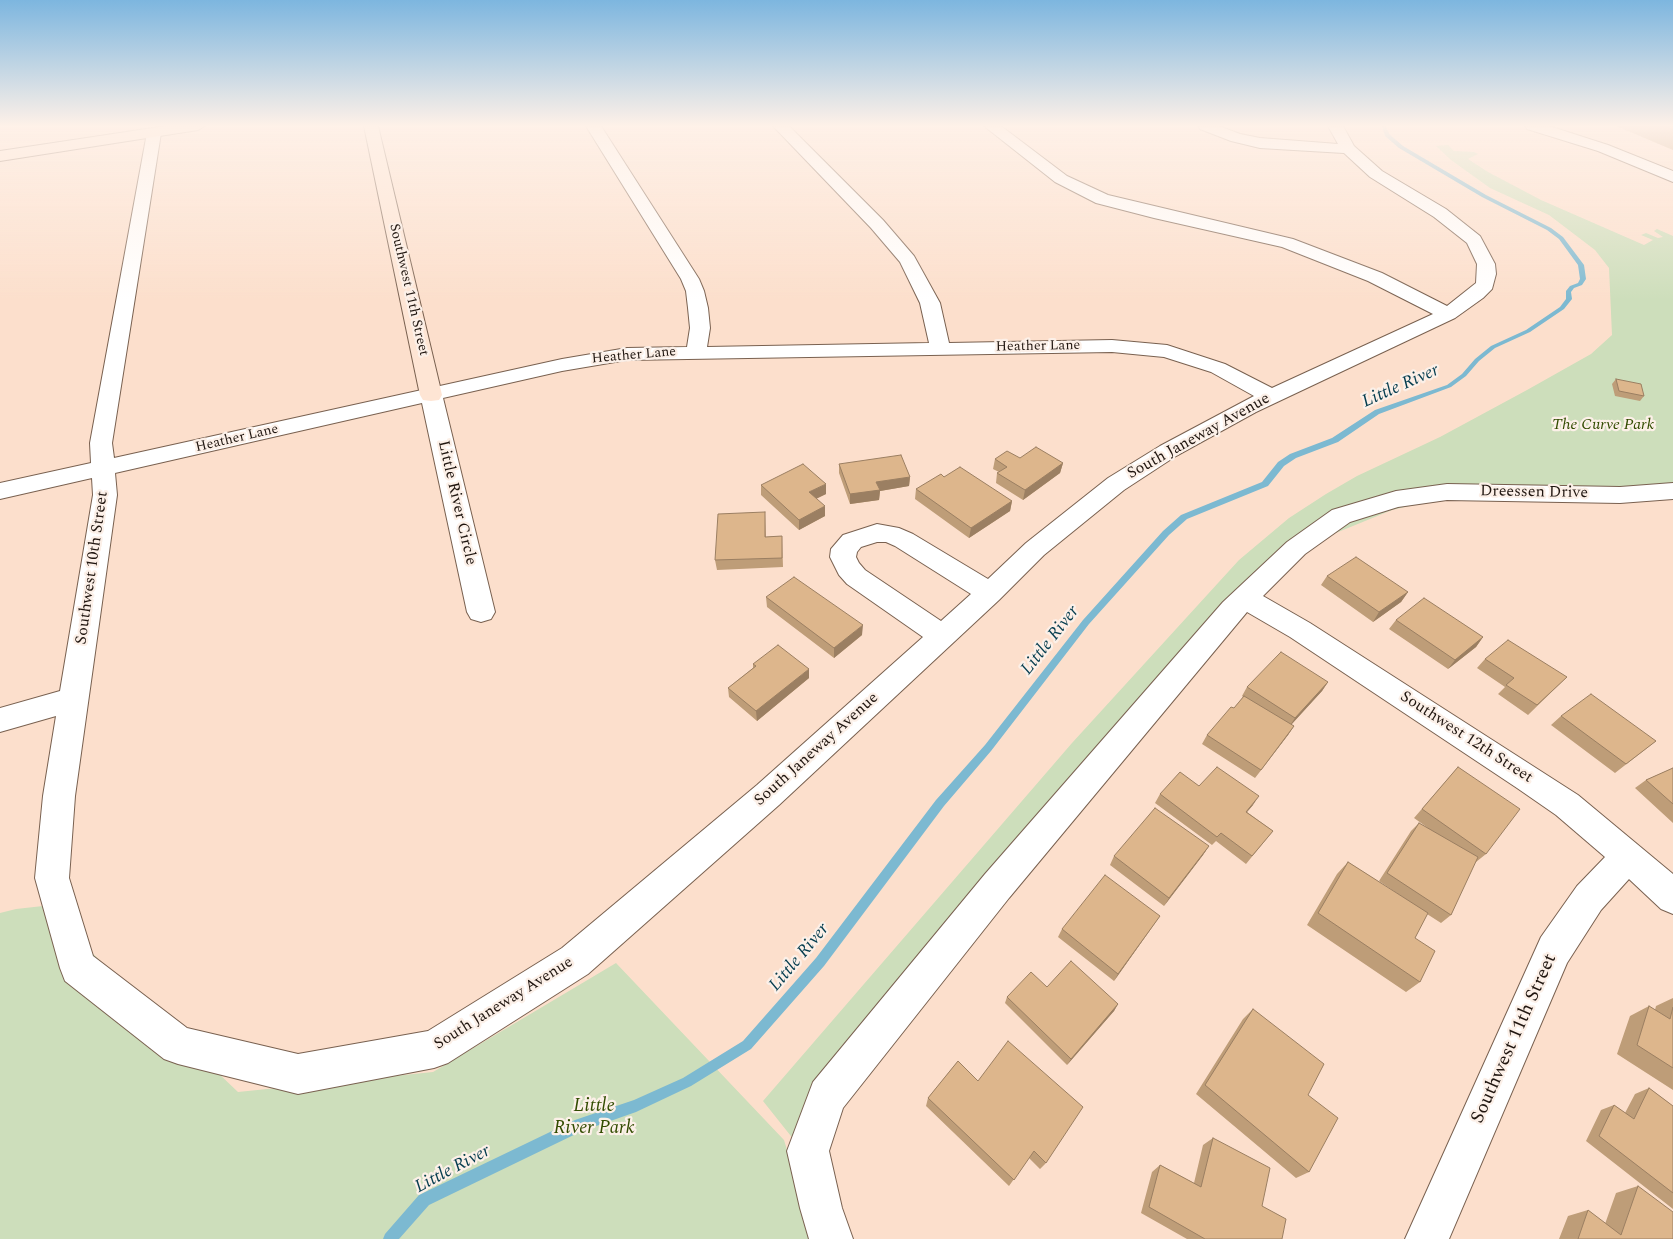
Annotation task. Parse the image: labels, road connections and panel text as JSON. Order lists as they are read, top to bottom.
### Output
{
  "streets": {
    "street": [
      "Southwest 11th Street",
      "Heather Lane",
      "South Janeway Avenue",
      "Dreessen Drive",
      "Little River Circle",
      "Southwest 10th Street",
      "Southwest 12th Street"
    ]
  },
  "crossings": [
    ["Southwest 11th Street", "Heather Lane"],
    ["Southwest 11th Street", "Little River Circle"],
    ["Southwest 11th Street", "Southwest 12th Street"],
    ["Heather Lane", "South Janeway Avenue"],
    ["Heather Lane", "Little River Circle"],
    ["Heather Lane", "Southwest 10th Street"],
    ["South Janeway Avenue", "Southwest 10th Street"],
    ["Dreessen Drive", "Southwest 12th Street"]
  ],
  "water": ["Little River"],
  "parks": ["The Curve Park", "Little River Park"]
}
